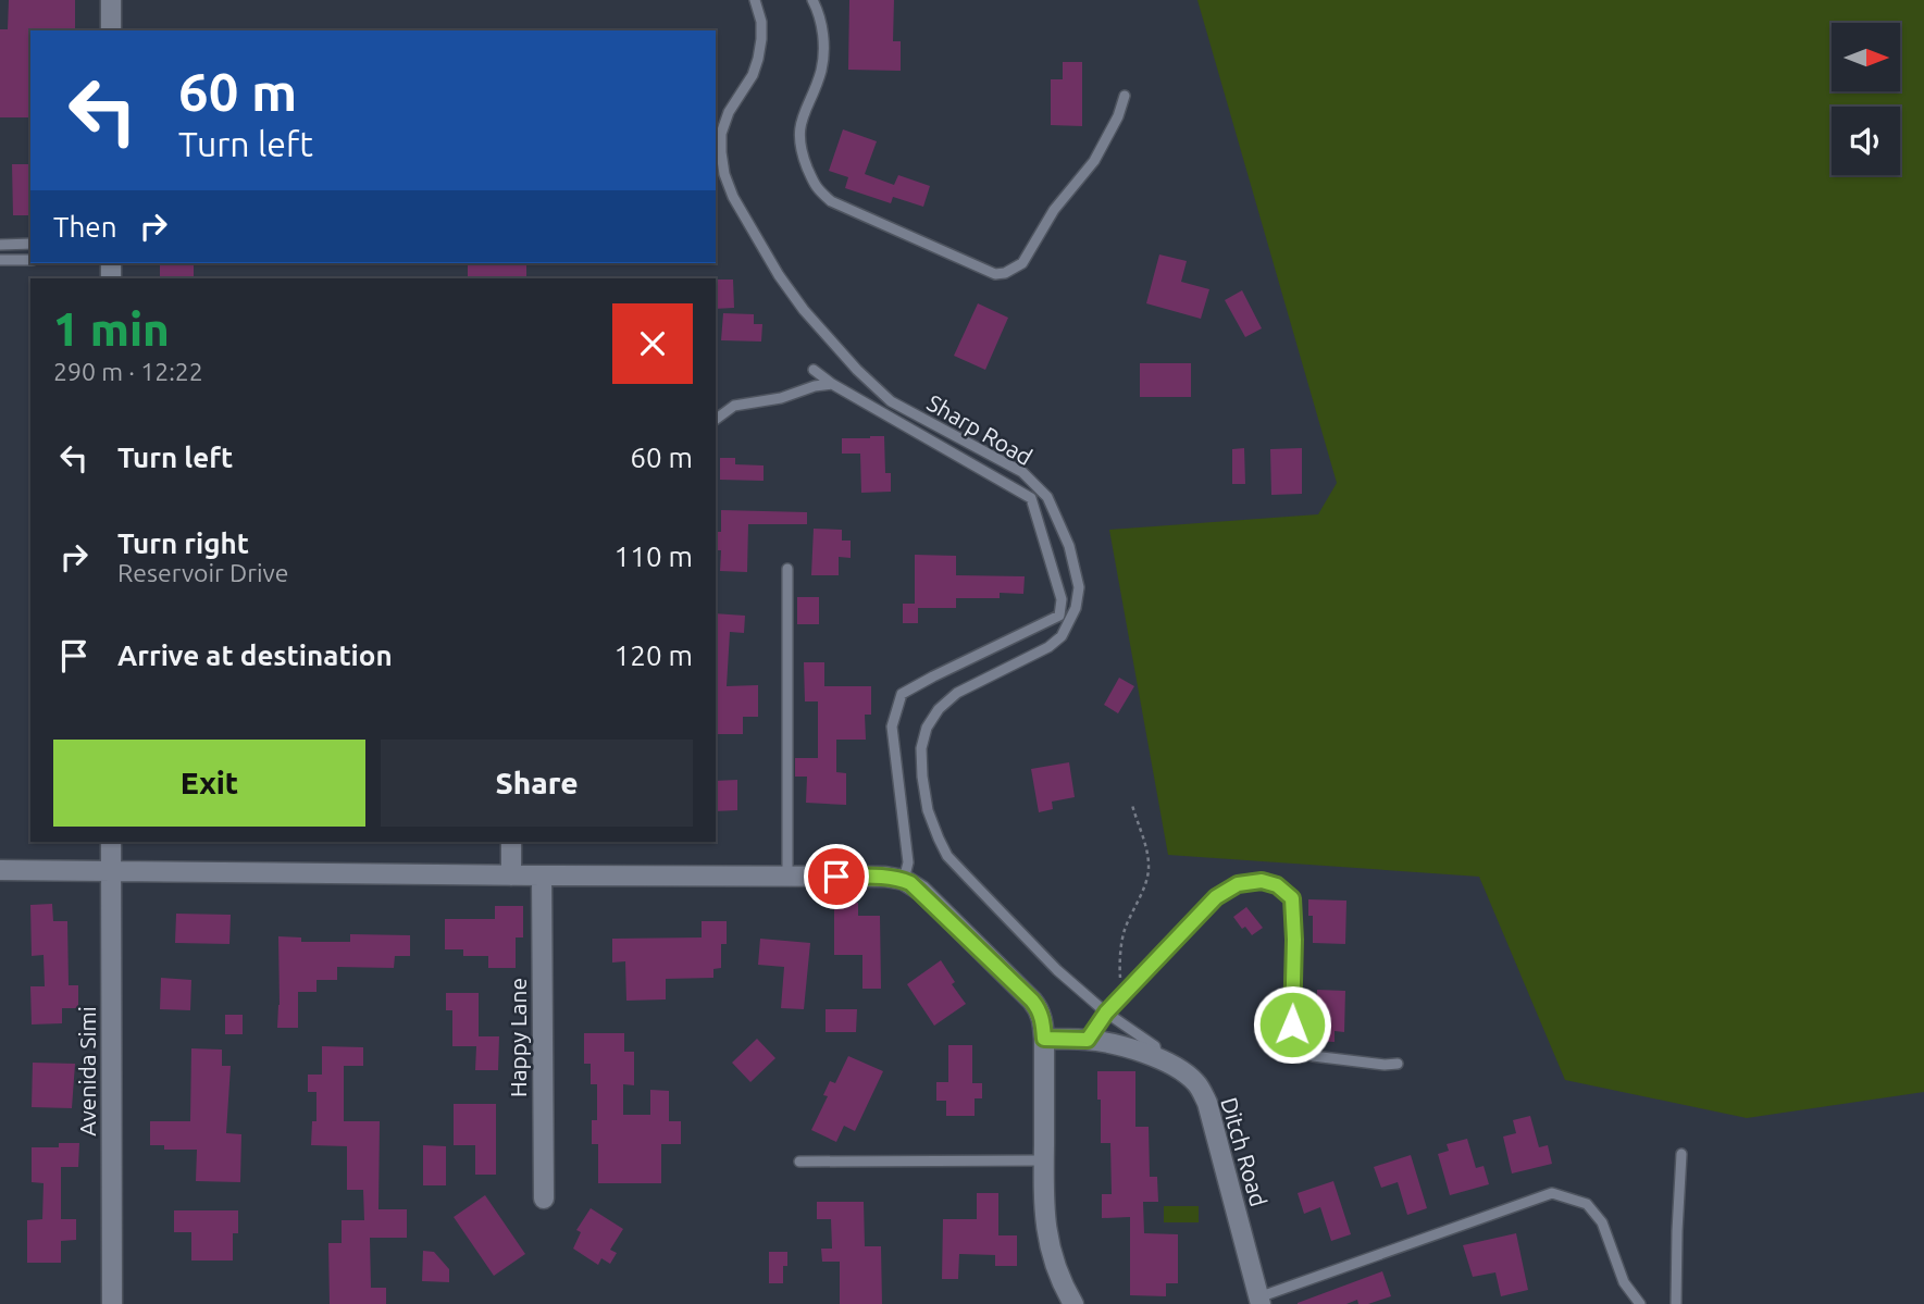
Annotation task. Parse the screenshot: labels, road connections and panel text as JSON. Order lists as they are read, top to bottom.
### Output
{
  "streets": {
    "street": ["Happy Lane", "Avenida Simi", "Ditch Road"],
    "lane": ["Sharp Road"]
  },
  "crossings": [
    ["Sharp Road", "Ditch Road"]
  ],
  "north": "right",
  "page": {
    "turn": ["60 m", "Turn left"],
    "then": "Then",
    "heading": ["1 min", "290 m · 12:22"],
    "list": [
      {
        "name": "Turn left",
        "value": "60 m"
      },
      {
        "name": "Turn right",
        "note": "Reservoir Drive",
        "value": "110 m"
      },
      {
        "name": "Arrive at destination",
        "value": "120 m"
      }
    ],
    "buttons": ["Exit", "Share"]
  }
}
